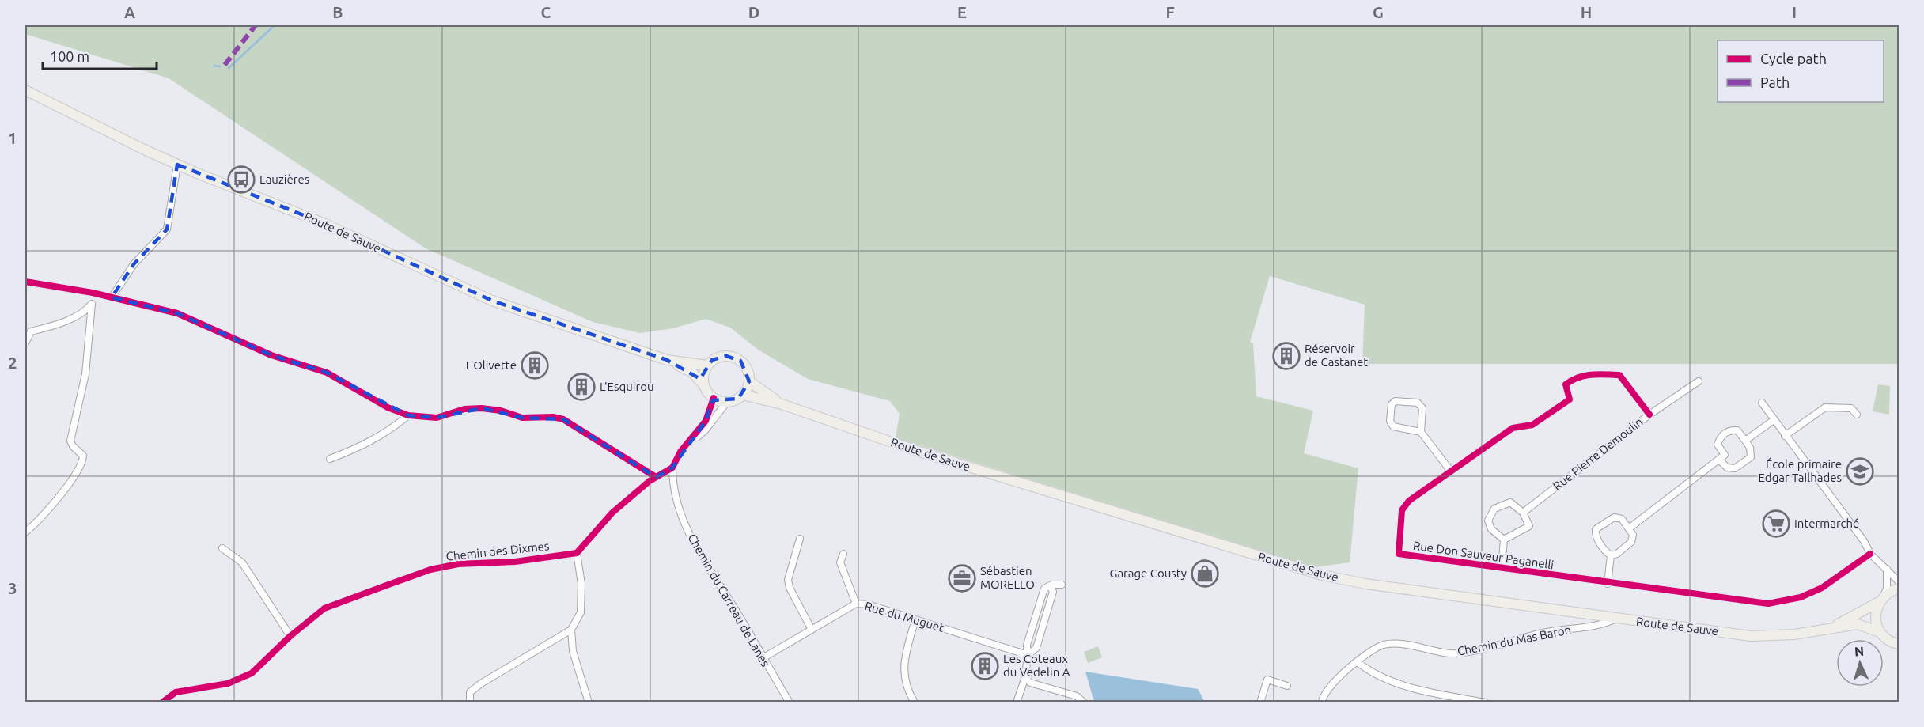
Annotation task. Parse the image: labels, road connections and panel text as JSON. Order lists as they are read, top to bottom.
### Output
{
  "streets": {
    "main road": ["Route de Sauve"],
    "street": [
      "Rue Pierre Demoulin",
      "Chemin des Dixmes",
      "Rue Don Sauveur Paganelli",
      "Chemin du Carreau de Lanes",
      "Rue du Muguet",
      "Chemin du Mas Baron"
    ]
  },
  "crossings": [
    ["Route de Sauve", "Chemin du Mas Baron"],
    ["Rue Pierre Demoulin", "Rue Don Sauveur Paganelli"],
    ["Chemin du Carreau de Lanes", "Rue du Muguet"]
  ],
  "places": {
    "bus stop": ["Lauzières"],
    "building": [
      "Réservoir de Castanet",
      "L'Olivette",
      "L'Esquirou",
      "Les Coteaux du Vedelin A"
    ],
    "school or university": ["École primaire Edgar Tailhades"],
    "supermarket": ["Intermarché"],
    "shop": ["Garage Cousty"],
    "office": ["Sébastien MORELLO"]
  },
  "legend": ["Cycle path", "Path"],
  "scale_bar": "100 m",
  "north": "top",
  "grid": {
    "columns": [
      "A",
      "B",
      "C",
      "D",
      "E",
      "F",
      "G",
      "H",
      "I"
    ],
    "rows": ["1", "2", "3"]
  }
}
